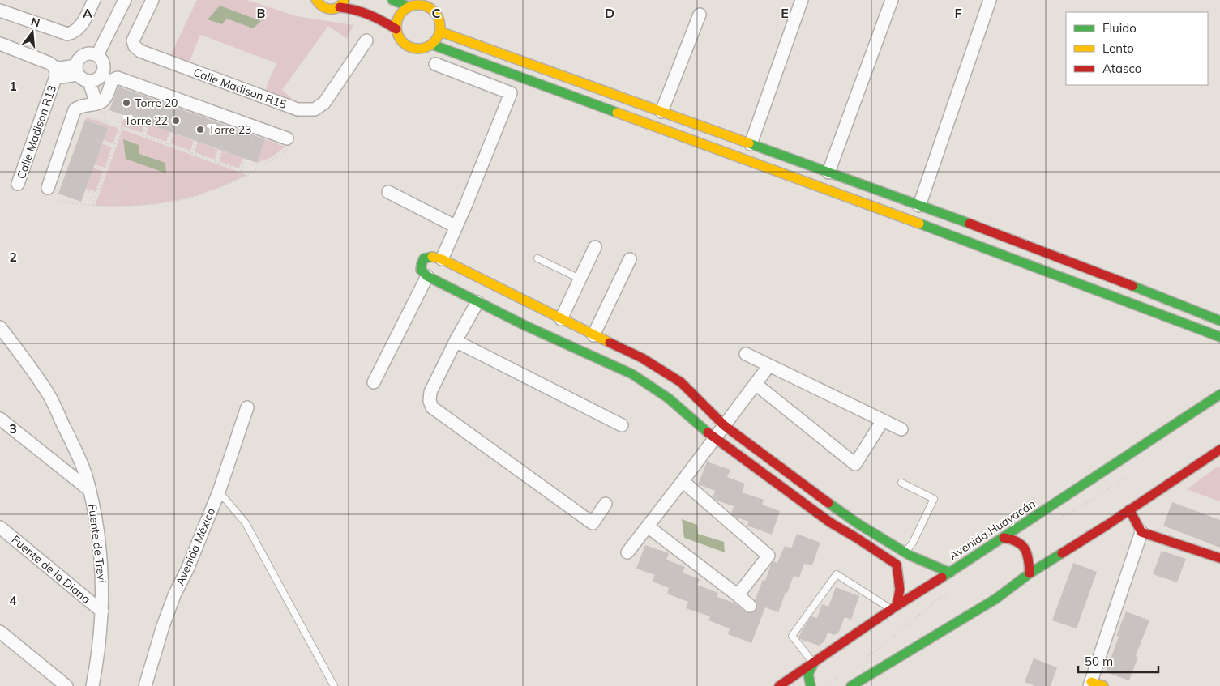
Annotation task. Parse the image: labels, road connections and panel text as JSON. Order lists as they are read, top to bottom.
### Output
{
  "streets": {
    "main road": ["Avenida Huayacán"],
    "street": [
      "Calle Madison R15",
      "Calle Madison R13",
      "Fuente de Trevi",
      "Avenida México",
      "Fuente de la Diana"
    ]
  },
  "crossings": [
    ["Fuente de Trevi", "Fuente de la Diana"]
  ],
  "places": ["Torre 20", "Torre 22", "Torre 23"],
  "legend": ["Fluido", "Lento", "Atasco"],
  "scale_bar": "50 m",
  "north": "top",
  "grid": {
    "columns": [
      "A",
      "B",
      "C",
      "D",
      "E",
      "F"
    ],
    "rows": [
      "1",
      "2",
      "3",
      "4"
    ]
  }
}
